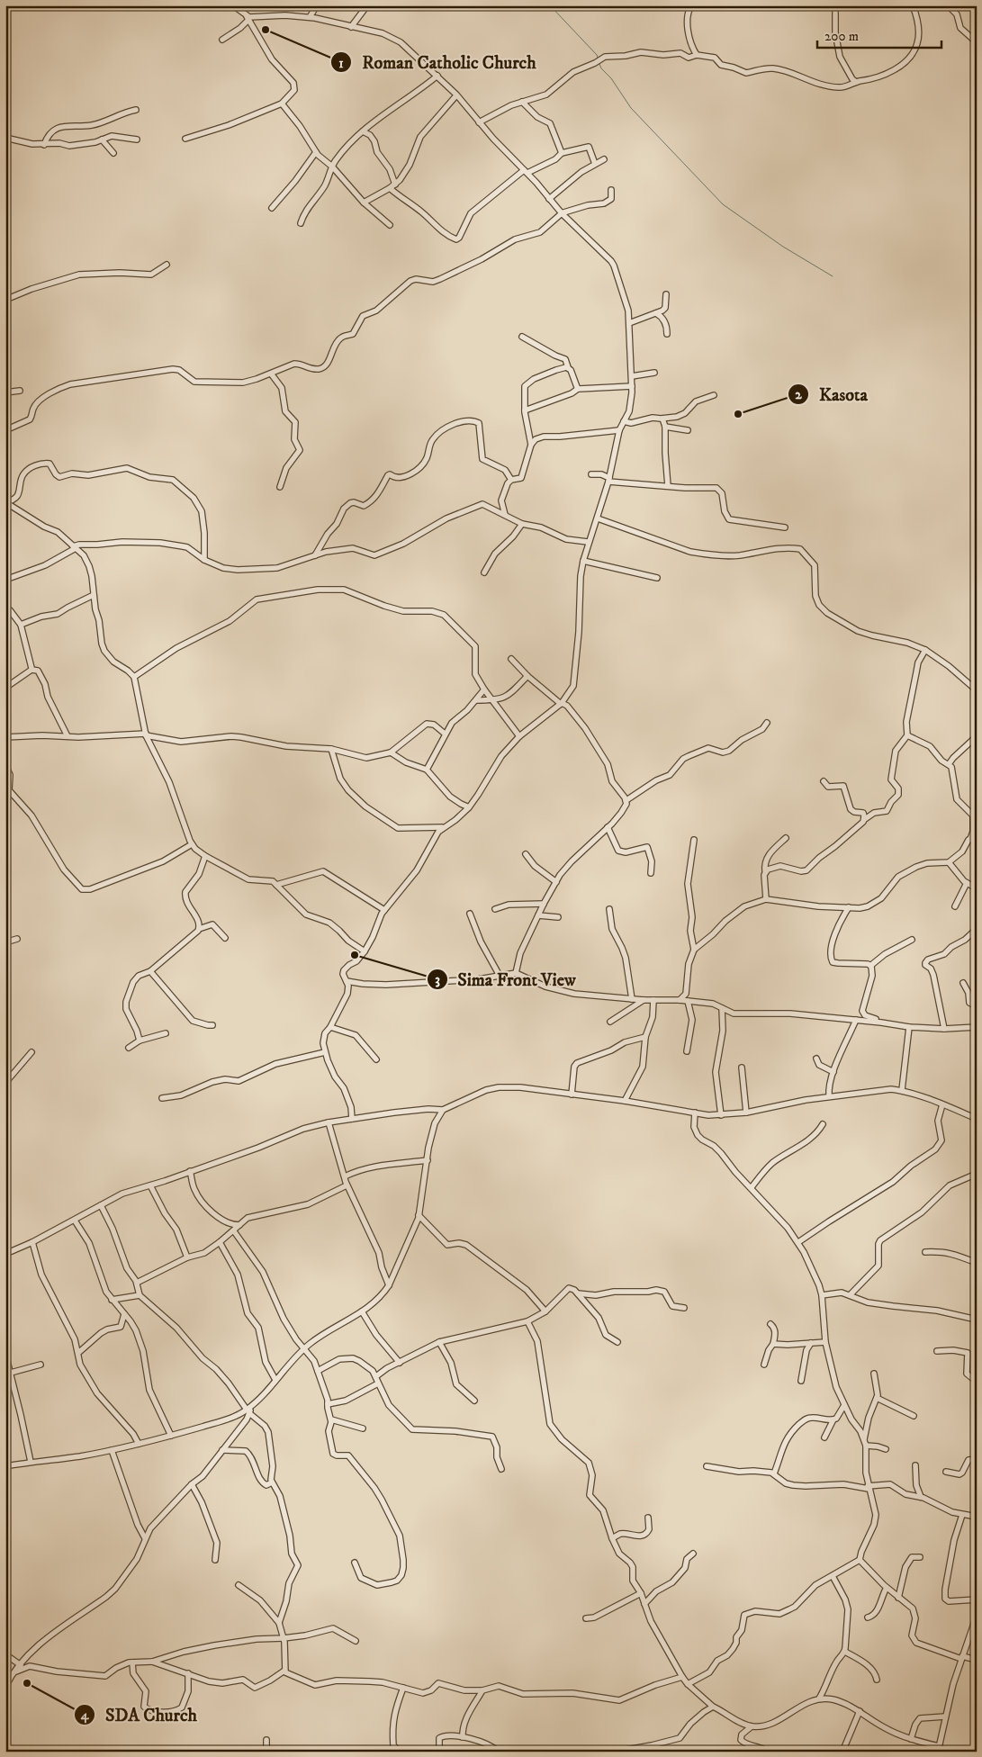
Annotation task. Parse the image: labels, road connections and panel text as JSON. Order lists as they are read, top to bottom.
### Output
{
  "places": [
    "Roman Catholic Church",
    "Kasota",
    "Sima Front View",
    "SDA Church"
  ],
  "scale_bar": "200 m"
}
